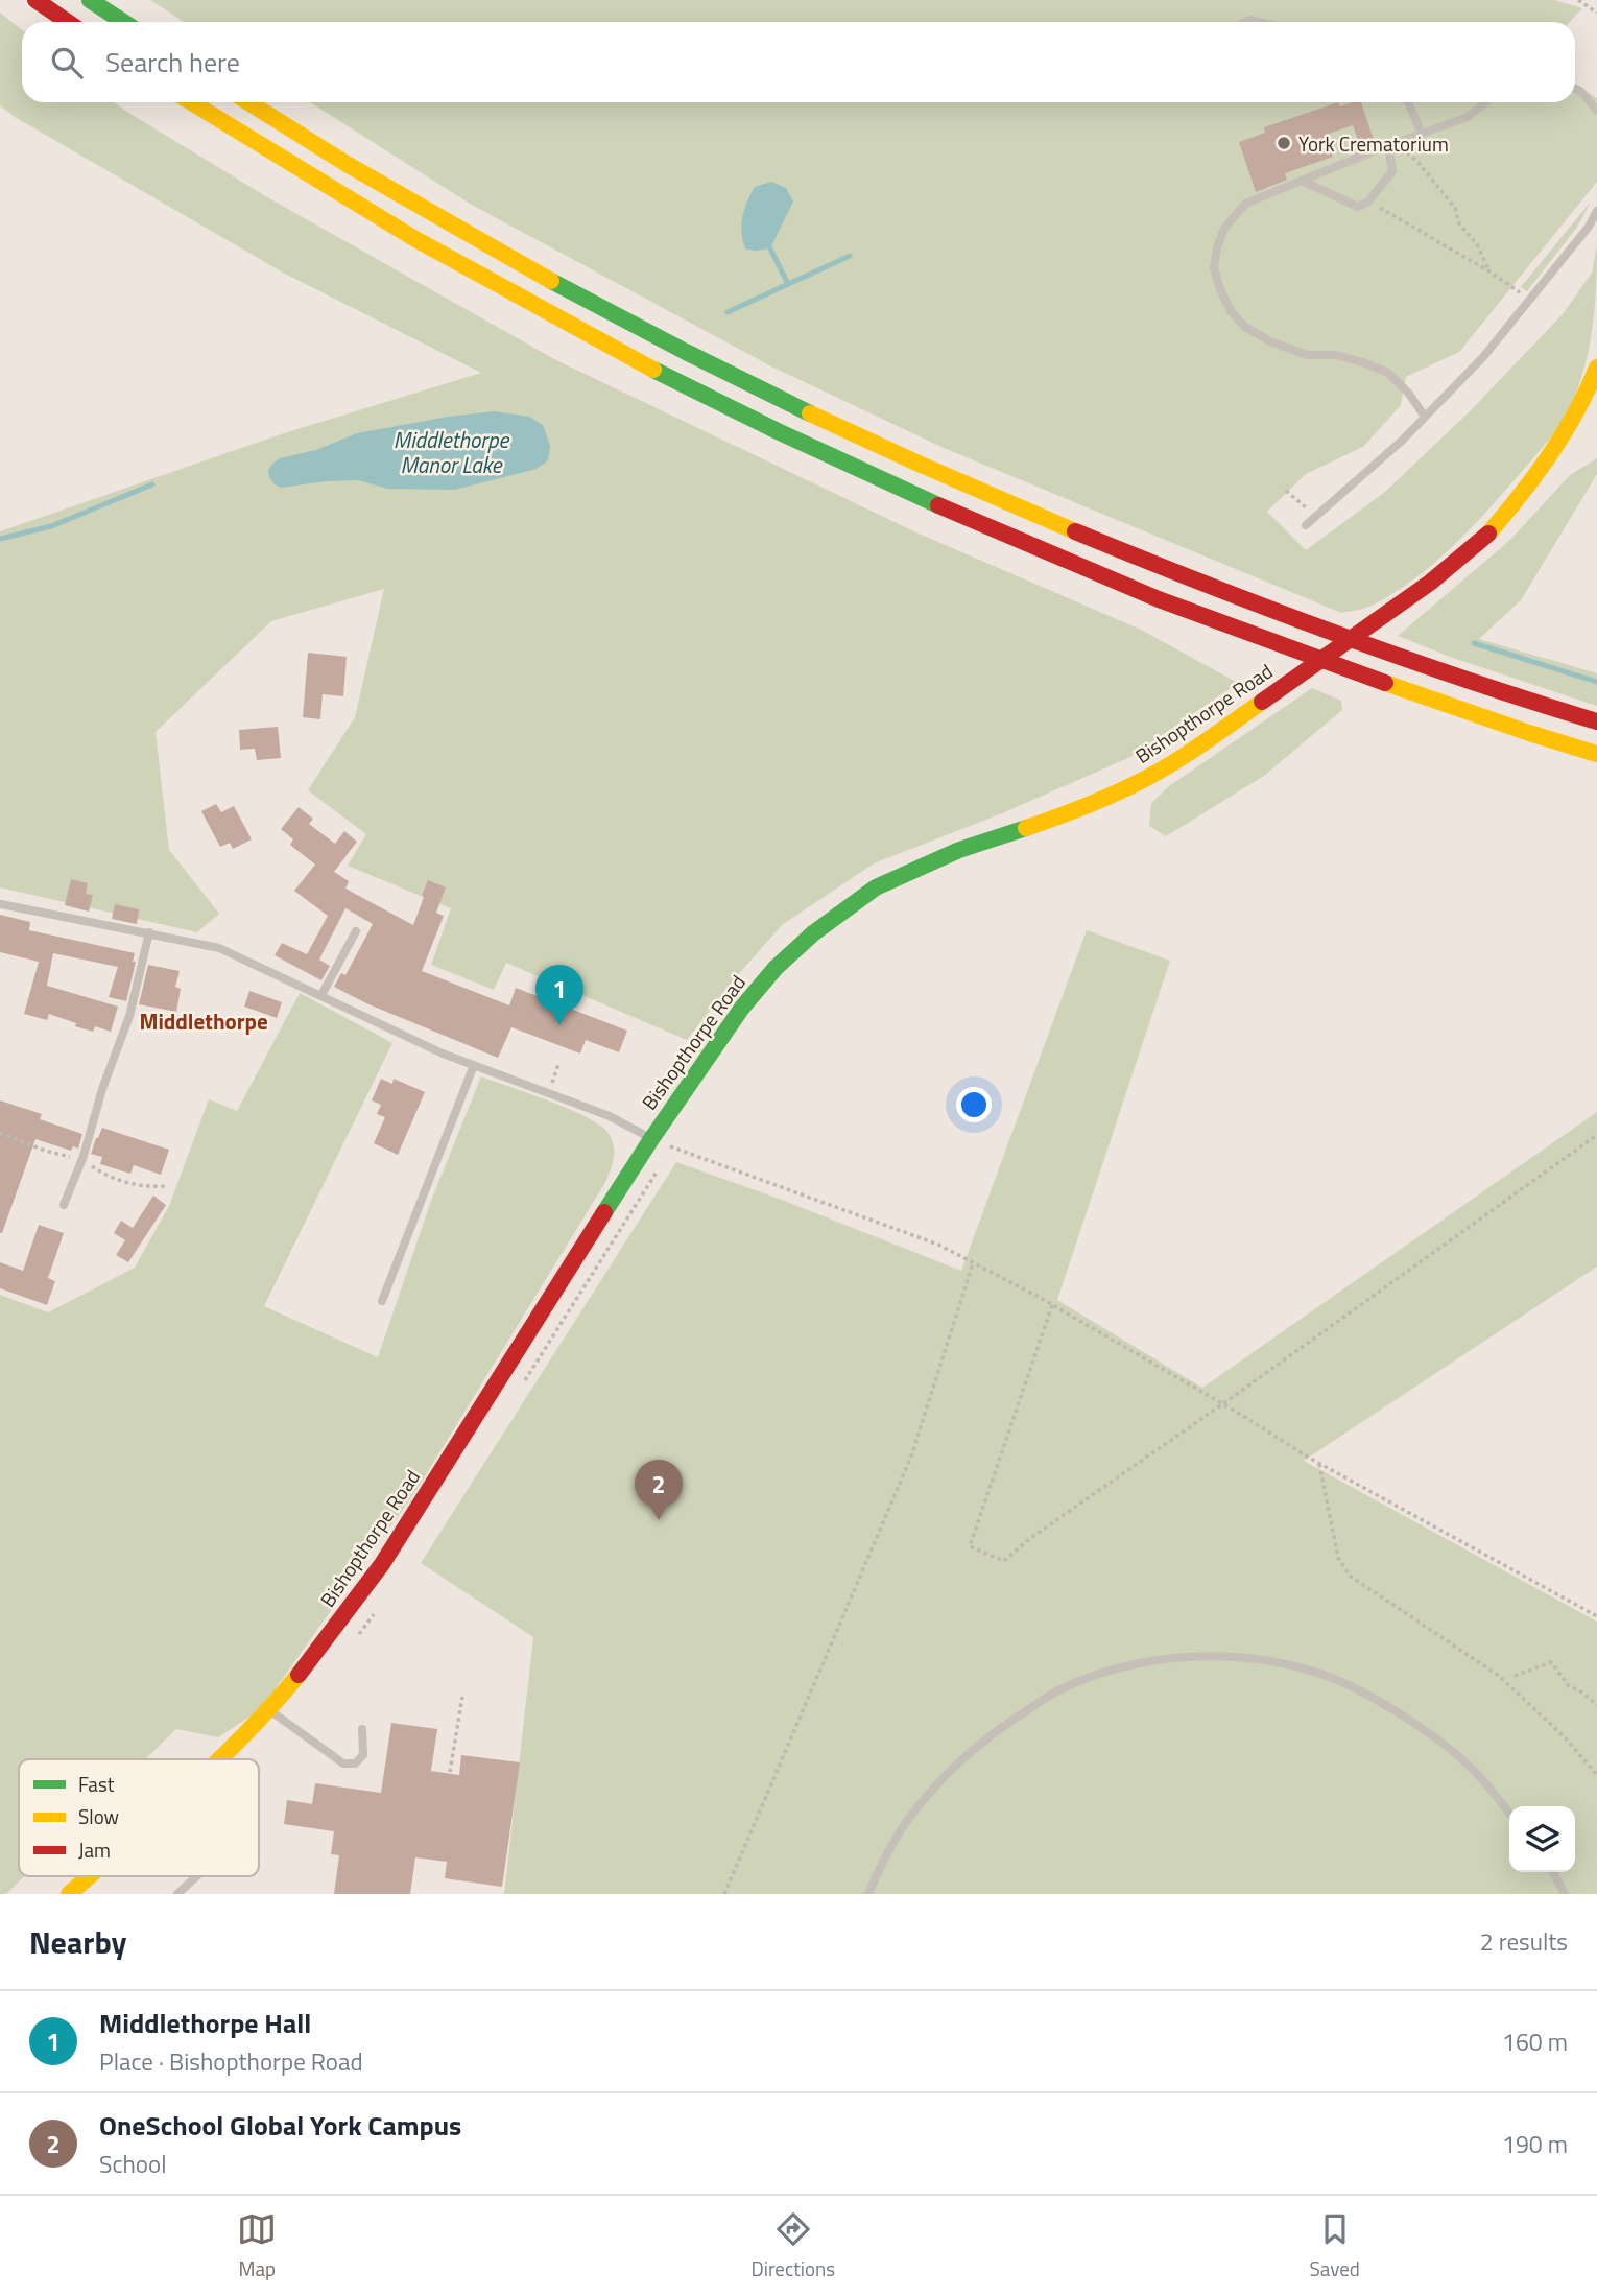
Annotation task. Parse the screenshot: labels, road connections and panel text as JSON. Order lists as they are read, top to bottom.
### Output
{
  "streets": {
    "main road": ["Bishopthorpe Road"]
  },
  "districts": ["Middlethorpe"],
  "water": ["Middlethorpe Manor Lake"],
  "places": ["York Crematorium"],
  "legend": ["Fast", "Slow", "Jam"],
  "page": {
    "search": "Search here",
    "pins": ["1", "2"],
    "heading": ["Nearby", "2 results"],
    "list": [
      {
        "mark": "1",
        "name": "Middlethorpe Hall",
        "note": "Place · Bishopthorpe Road",
        "value": "160 m"
      },
      {
        "mark": "2",
        "name": "OneSchool Global York Campus",
        "note": "School",
        "value": "190 m"
      }
    ],
    "nav": ["Map", "Directions", "Saved"]
  }
}
